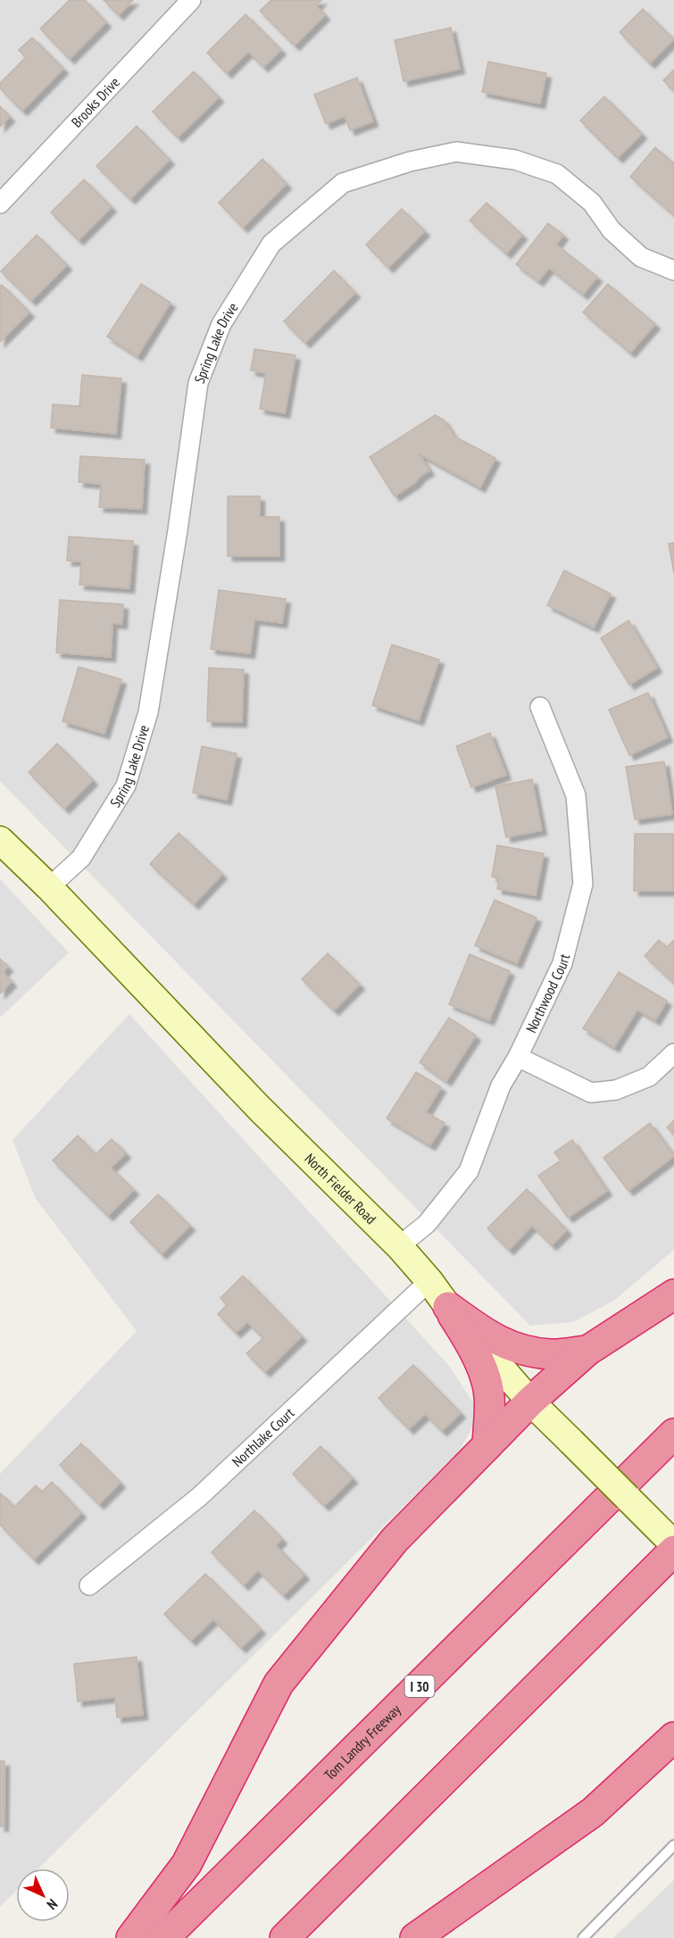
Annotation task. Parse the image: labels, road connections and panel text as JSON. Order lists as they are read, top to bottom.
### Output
{
  "streets": {
    "highway": ["I 30", "Tom Landry Freeway"],
    "main road": ["North Fielder Road"],
    "street": [
      "Brooks Drive",
      "Spring Lake Drive",
      "Northwood Court",
      "Northlake Court"
    ]
  },
  "crossings": [
    ["Spring Lake Drive", "North Fielder Road"],
    ["Northwood Court", "North Fielder Road"],
    ["North Fielder Road", "Northlake Court"]
  ],
  "north": "bottom right"
}
